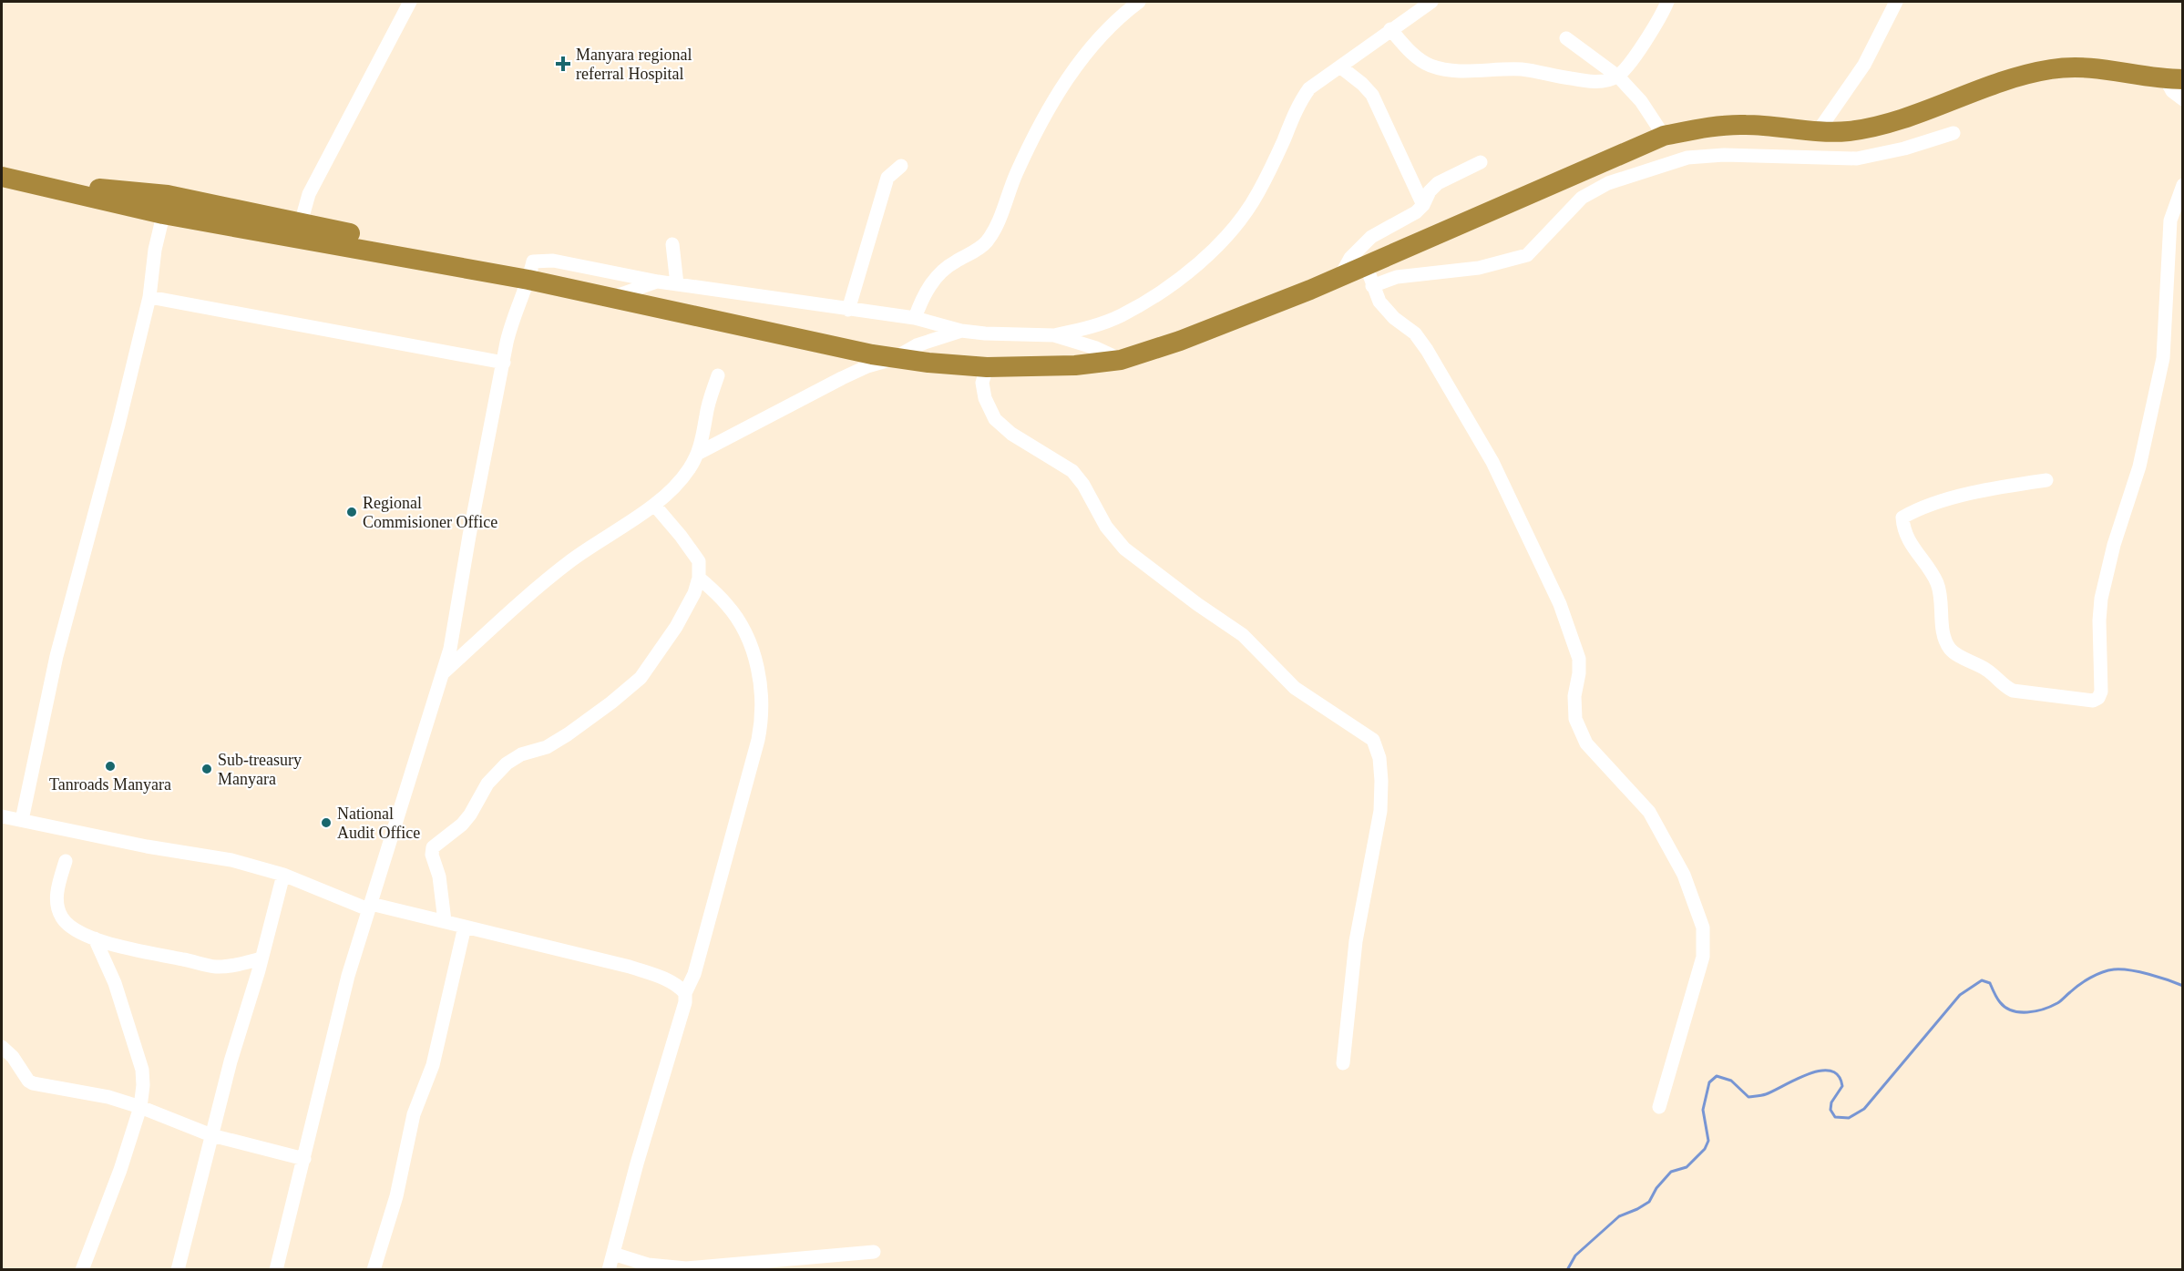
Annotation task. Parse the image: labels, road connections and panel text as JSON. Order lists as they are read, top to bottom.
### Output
{
  "places": {
    "health": ["Manyara regional referral Hospital"],
    "other": [
      "Regional Commisioner Office",
      "Tanroads Manyara",
      "Sub-treasury Manyara",
      "National Audit Office"
    ]
  }
}
